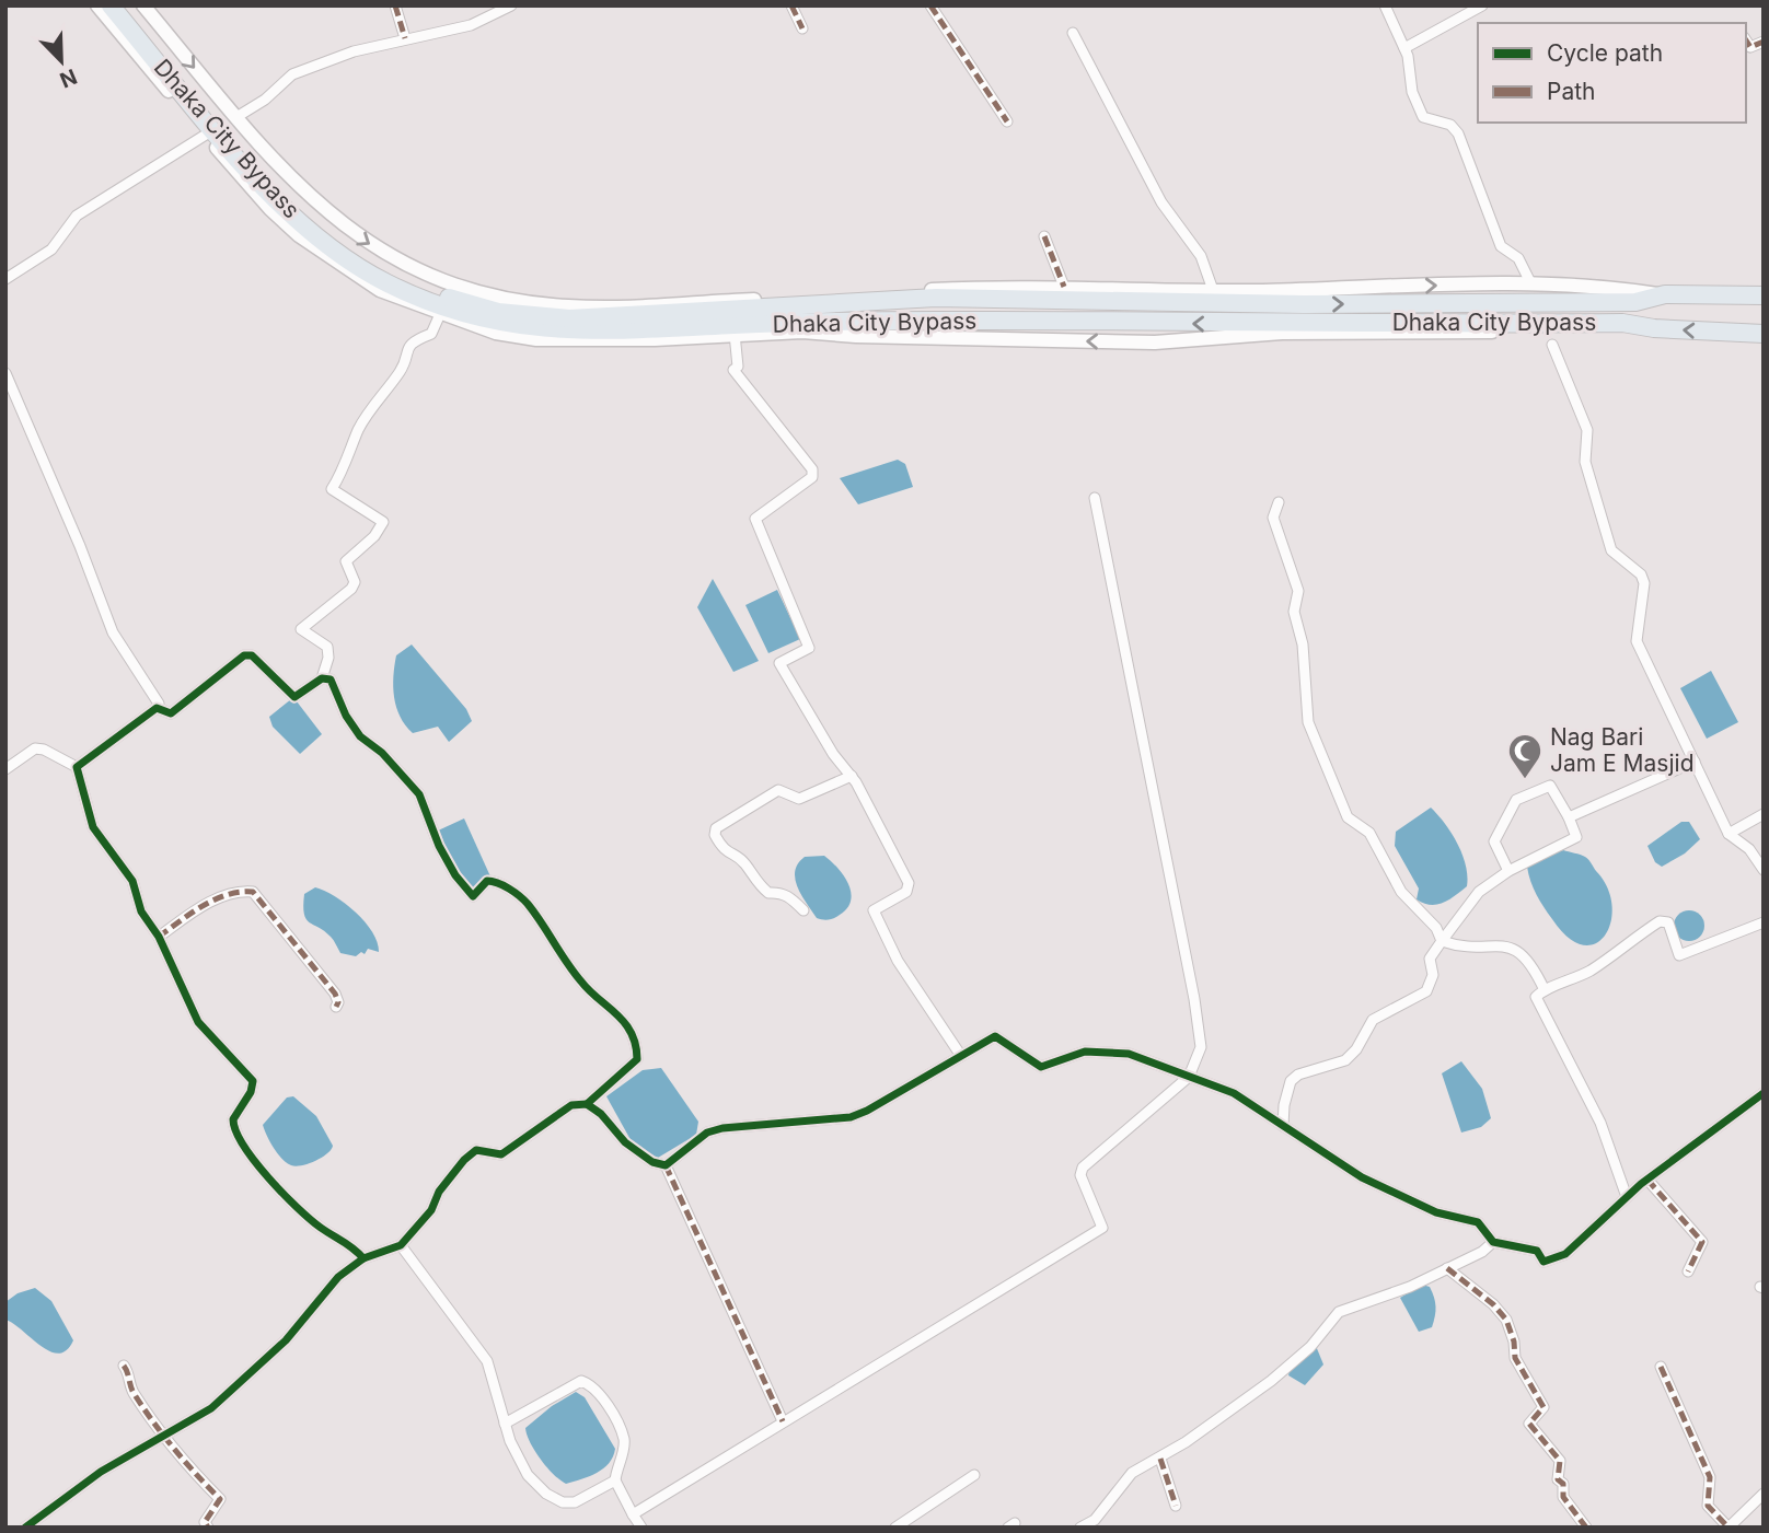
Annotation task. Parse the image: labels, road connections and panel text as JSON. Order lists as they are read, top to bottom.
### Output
{
  "streets": {
    "highway": ["Dhaka City Bypass"]
  },
  "places": {
    "mosque": ["Nag Bari Jam E Masjid"]
  },
  "legend": ["Cycle path", "Path"],
  "north": "bottom right"
}
